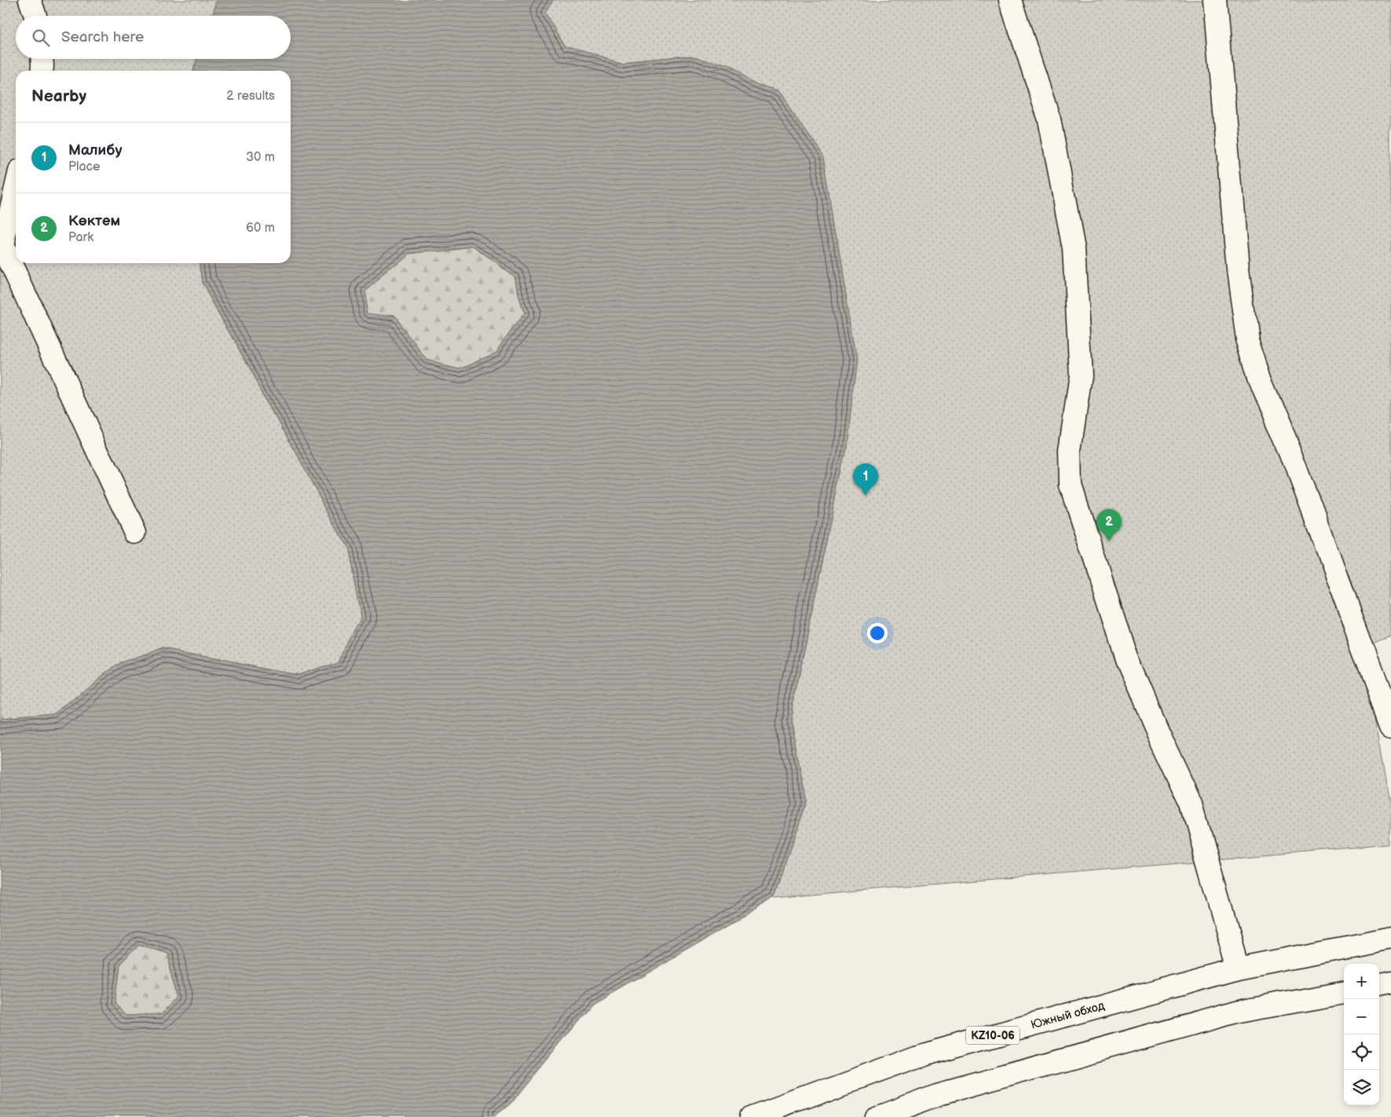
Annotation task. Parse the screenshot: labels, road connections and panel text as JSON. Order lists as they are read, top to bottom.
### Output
{
  "streets": {
    "main road": ["Южный обход", "KZ10-06"]
  },
  "page": {
    "search": "Search here",
    "heading": ["Nearby", "2 results"],
    "list": [
      {
        "mark": "1",
        "name": "Малибу",
        "note": "Place",
        "value": "30 m"
      },
      {
        "mark": "2",
        "name": "Көктем",
        "note": "Park",
        "value": "60 m"
      }
    ],
    "pins": ["1", "2"],
    "map_buttons": ["+", "−"]
  }
}
